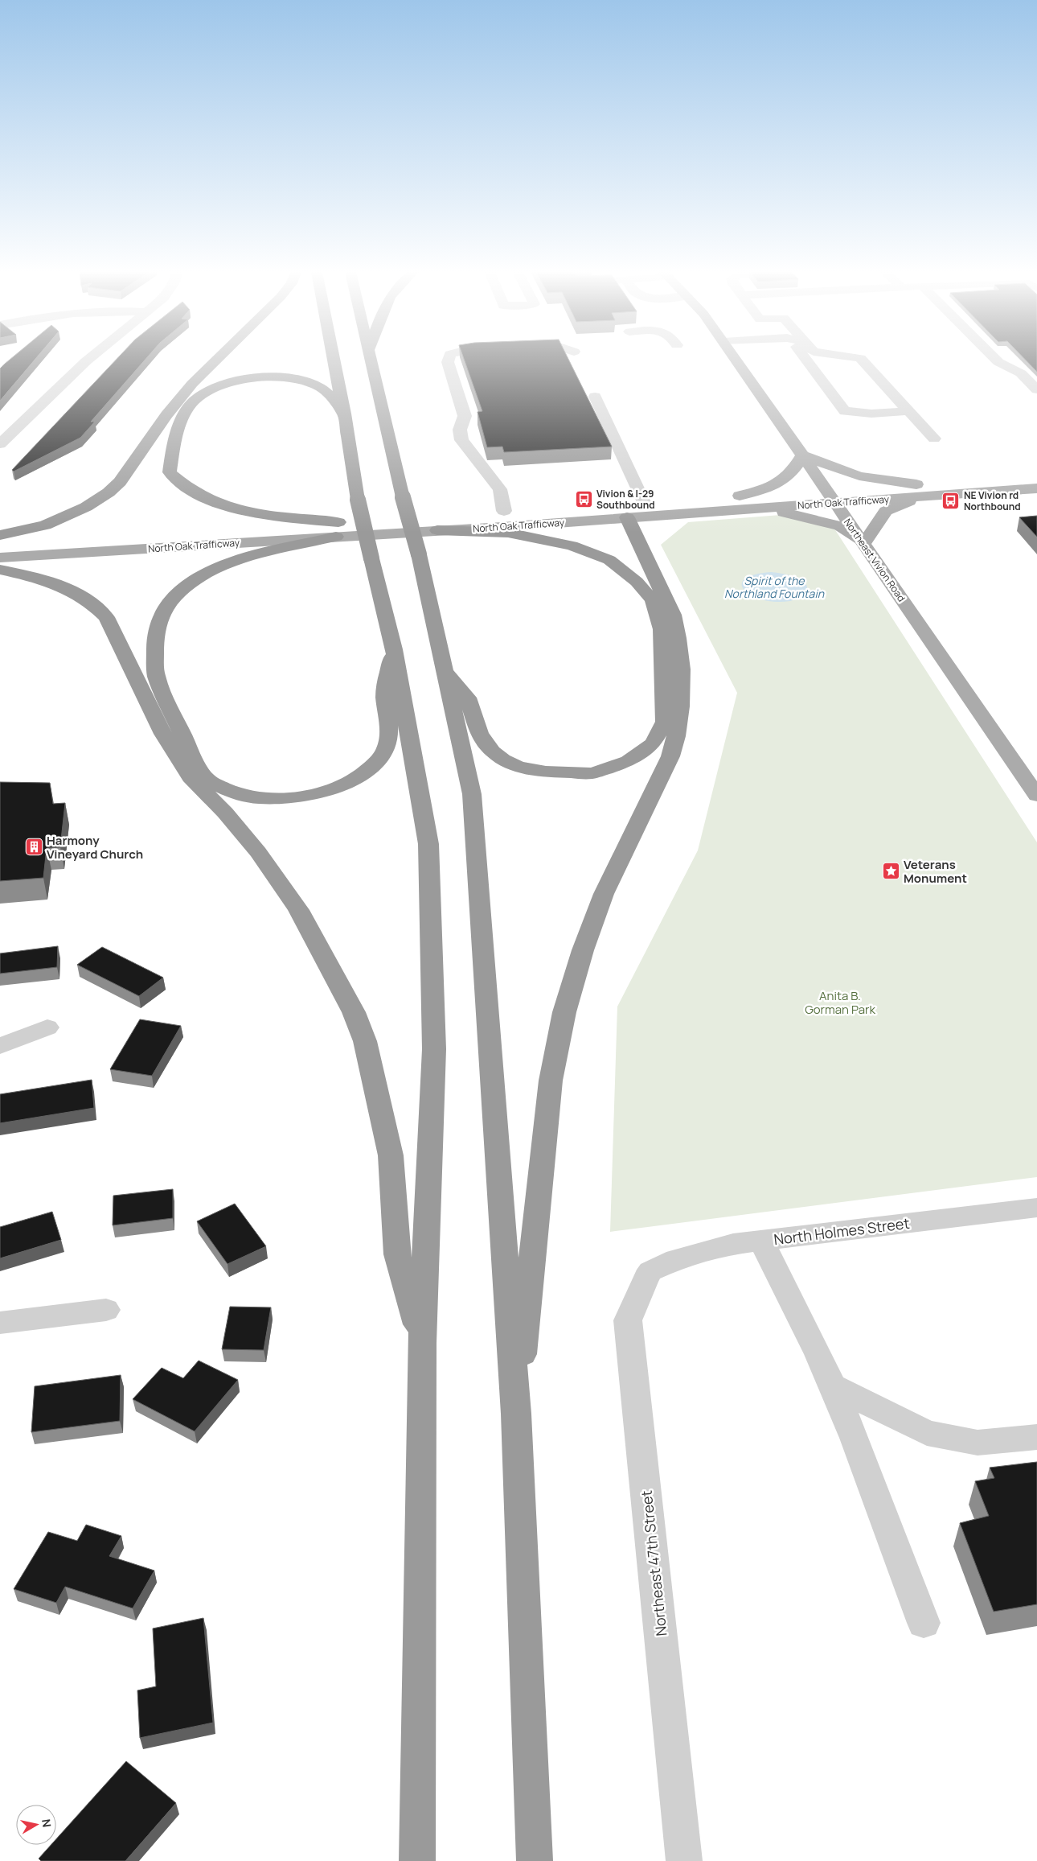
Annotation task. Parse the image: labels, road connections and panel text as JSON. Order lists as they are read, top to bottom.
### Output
{
  "streets": {
    "main road": ["North Oak Trafficway", "Northeast Vivion Road"],
    "street": ["North Holmes Street", "Northeast 47th Street"]
  },
  "crossings": [
    ["North Oak Trafficway", "Northeast Vivion Road"],
    ["North Holmes Street", "Northeast 47th Street"]
  ],
  "water": ["Spirit of the Northland Fountain"],
  "parks": ["Anita B. Gorman Park"],
  "places": {
    "bus stop": ["Vivion & I-29 Southbound", "NE Vivion rd Northbound"],
    "building": ["Harmony Vineyard Church"],
    "place": ["Veterans Monument"]
  },
  "north": "right"
}
